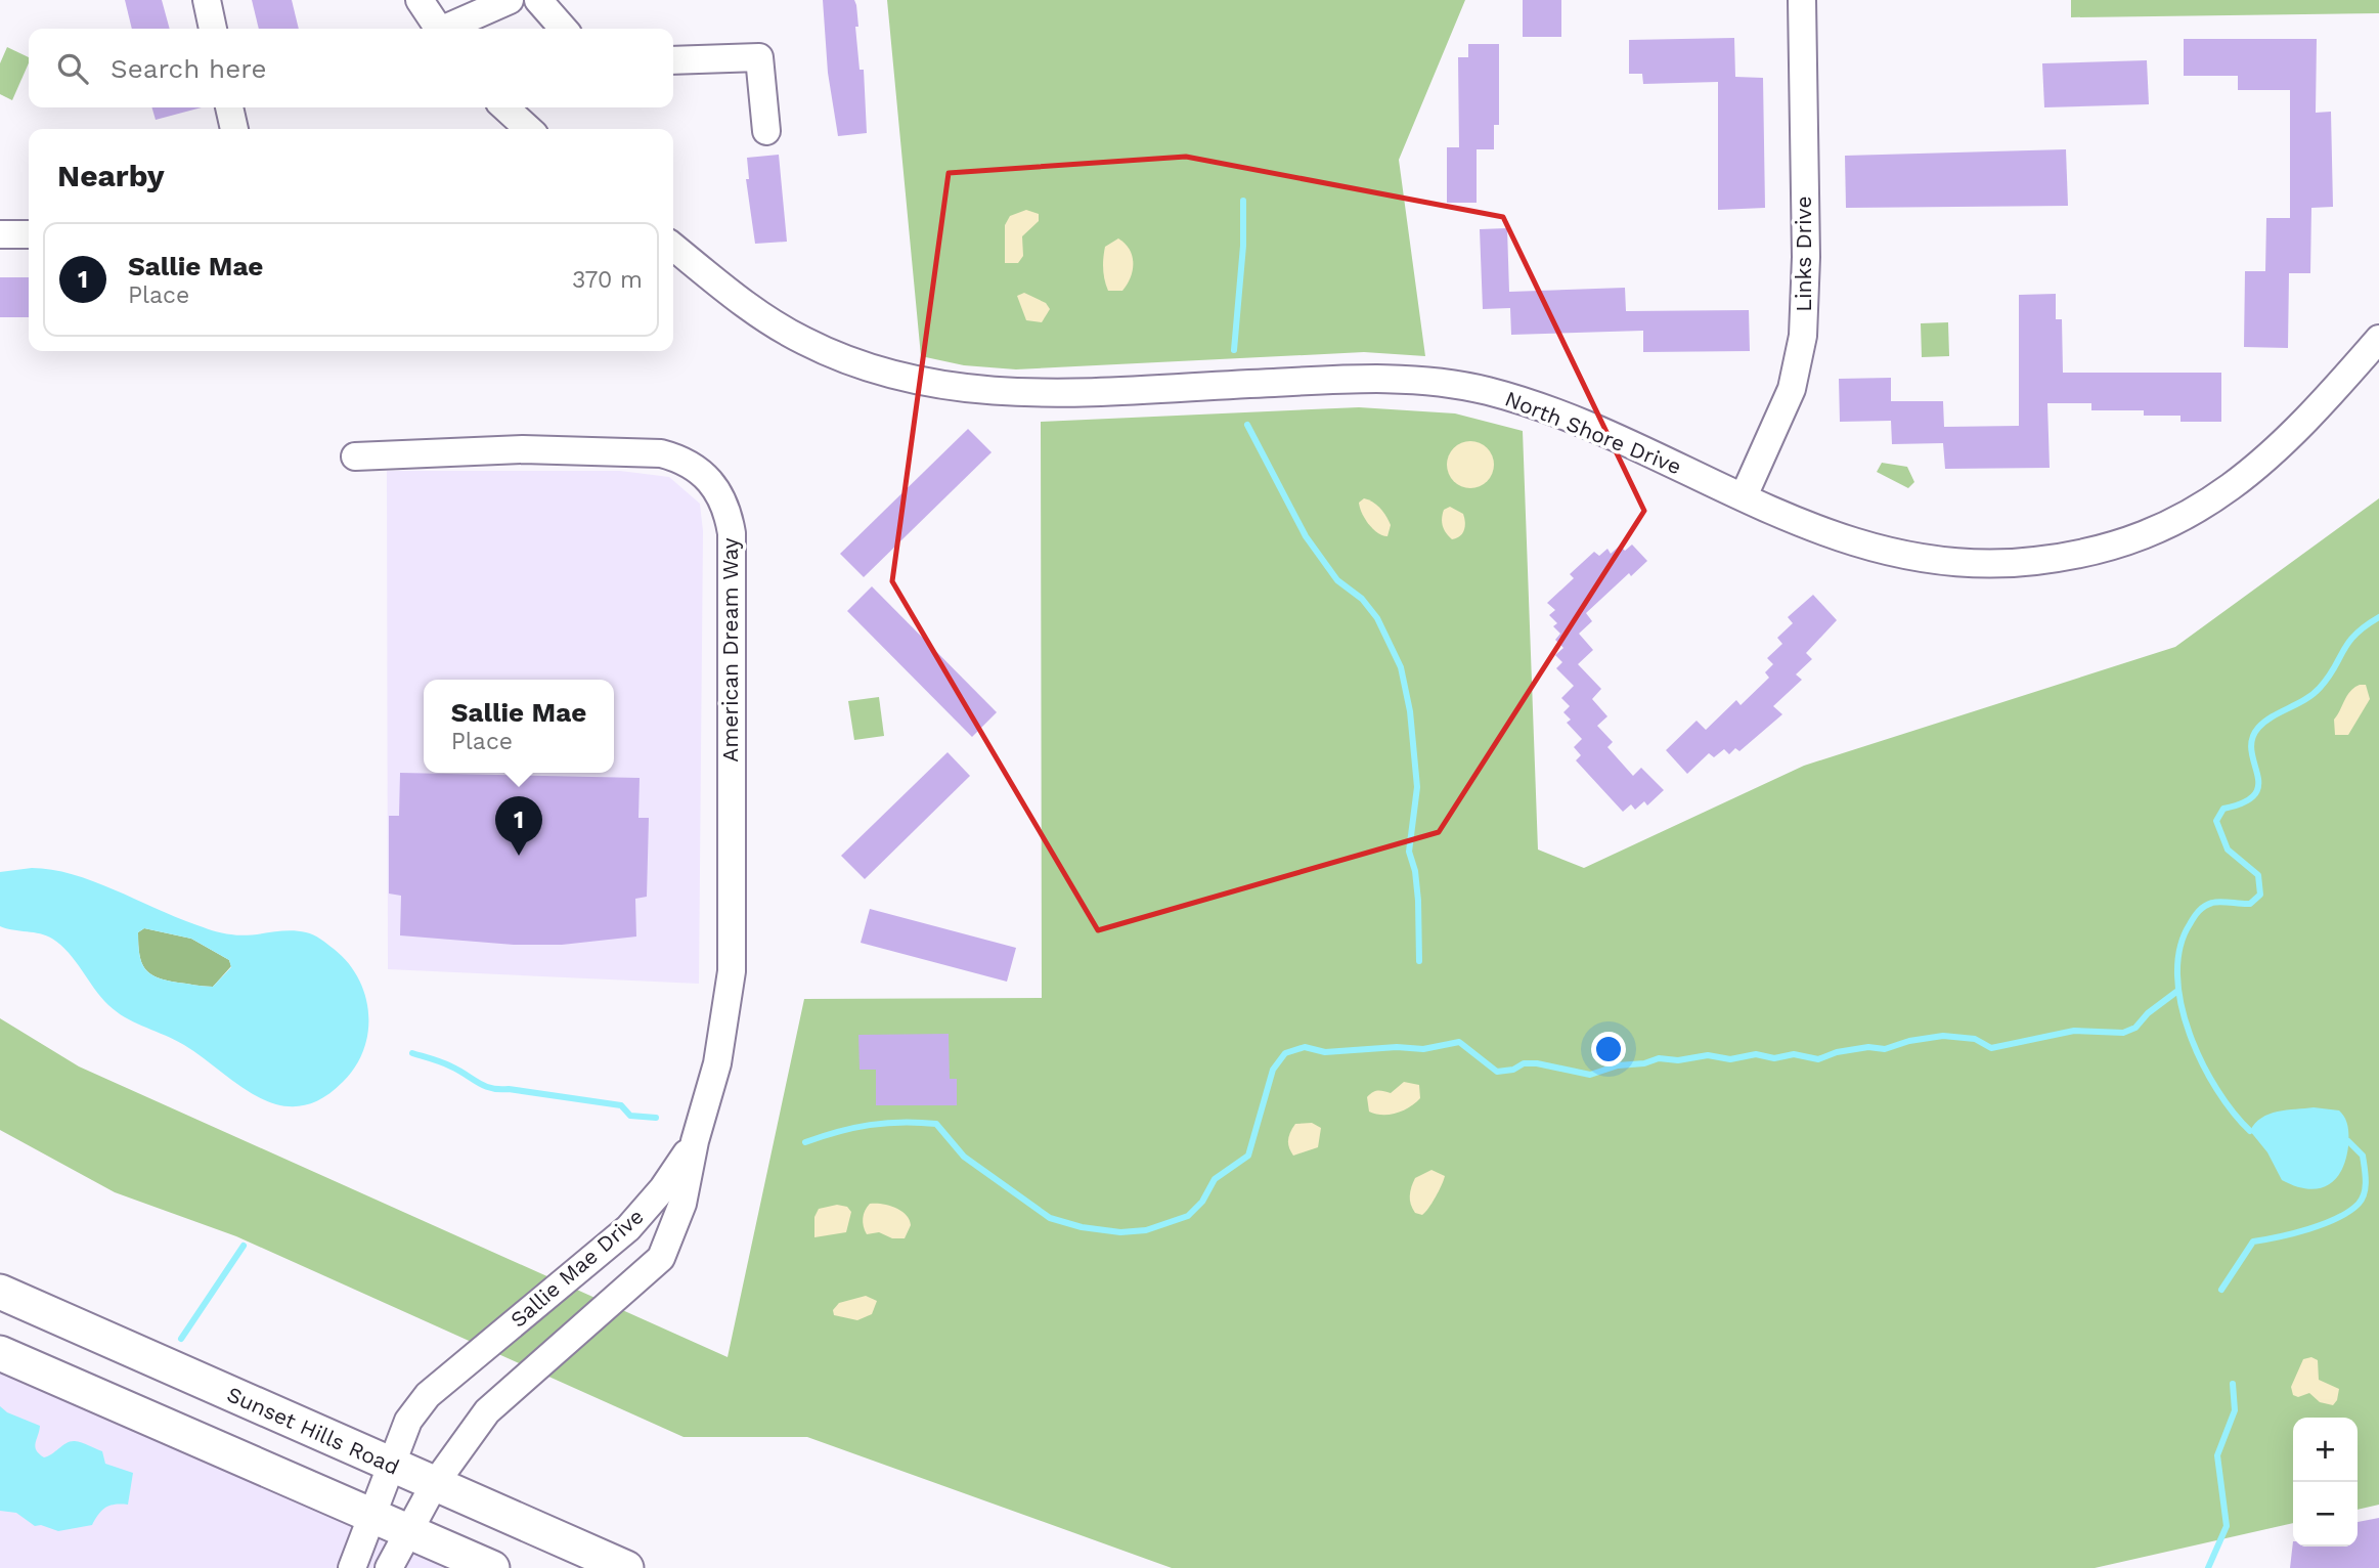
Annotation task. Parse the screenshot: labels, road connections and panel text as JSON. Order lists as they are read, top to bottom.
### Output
{
  "streets": {
    "main road": ["Sunset Hills Road"],
    "street": [
      "Links Drive",
      "North Shore Drive",
      "American Dream Way",
      "Sallie Mae Drive"
    ]
  },
  "crossings": [
    ["Links Drive", "North Shore Drive"],
    ["American Dream Way", "Sallie Mae Drive"],
    ["Sallie Mae Drive", "Sunset Hills Road"]
  ],
  "page": {
    "search": "Search here",
    "heading": "Nearby",
    "list": [
      {
        "mark": "1",
        "name": "Sallie Mae",
        "note": "Place",
        "value": "370 m"
      }
    ],
    "popup": ["Sallie Mae", "Place"],
    "pins": "1",
    "map_buttons": ["+", "−"]
  }
}
